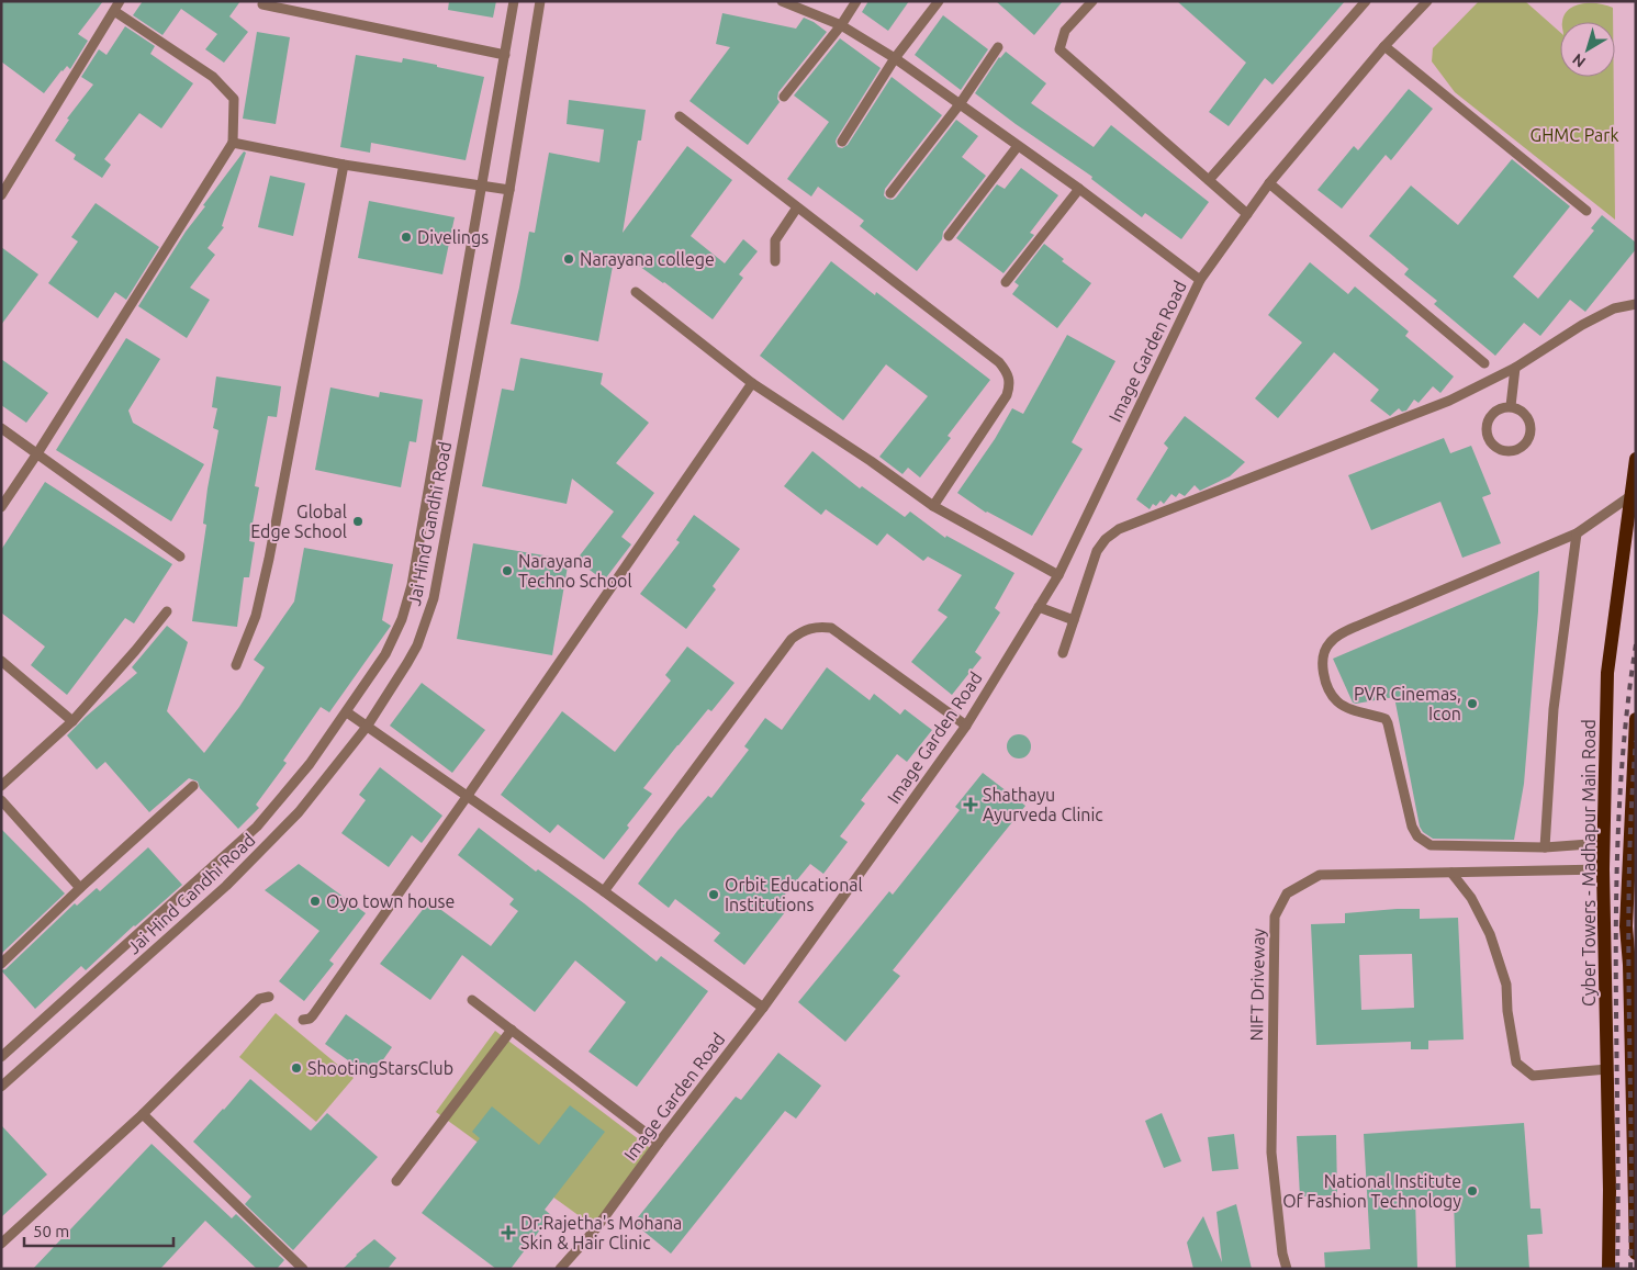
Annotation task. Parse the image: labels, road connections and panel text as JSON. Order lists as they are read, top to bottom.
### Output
{
  "streets": {
    "main road": ["Cyber Towers - Madhapur Main Road"],
    "street": ["Image Garden Road", "Jai Hind Gandhi Road", "NIFT Driveway"]
  },
  "crossings": [
    ["Cyber Towers - Madhapur Main Road", "NIFT Driveway"]
  ],
  "parks": ["GHMC Park"],
  "places": {
    "other": [
      "Divelings",
      "Narayana college",
      "Global Edge School",
      "Narayana Techno School",
      "PVR Cinemas, Icon",
      "Orbit Educational Institutions",
      "Oyo town house",
      "ShootingStarsClub",
      "National Institute Of Fashion Technology"
    ],
    "health": ["Shathayu Ayurveda Clinic", "Dr.Rajetha's Mohana Skin & Hair Clinic"]
  },
  "scale_bar": "50 m",
  "north": "bottom left"
}
